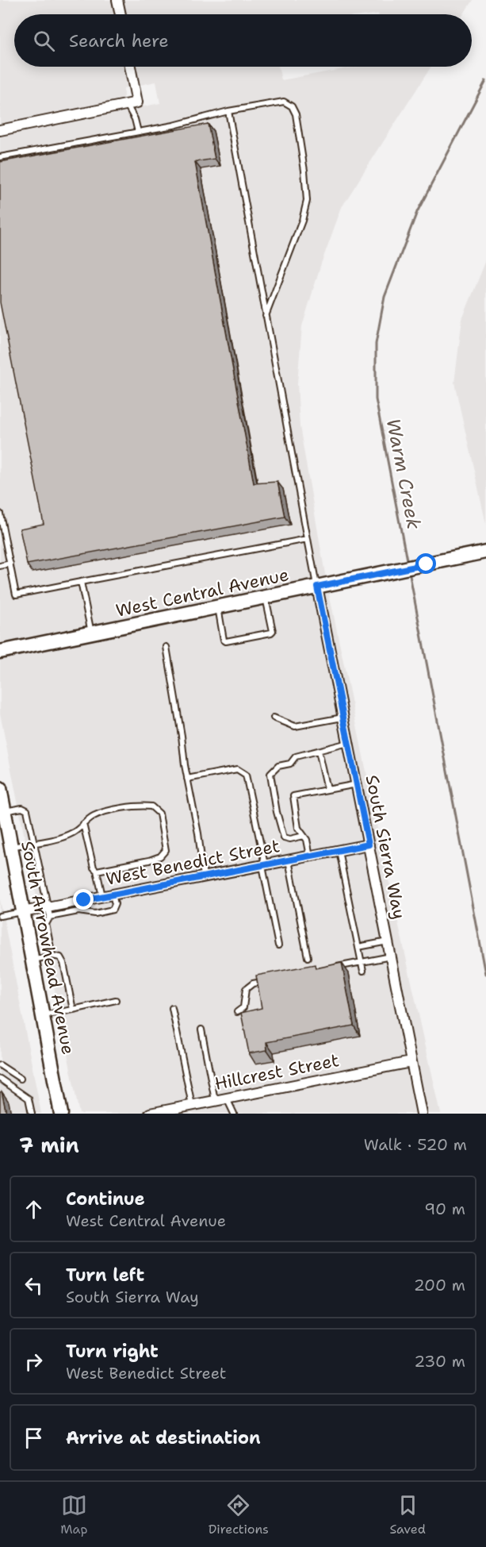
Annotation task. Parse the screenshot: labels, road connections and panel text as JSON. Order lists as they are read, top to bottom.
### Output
{
  "streets": {
    "street": [
      "West Central Avenue",
      "South Sierra Way",
      "West Benedict Street",
      "South Arrowhead Avenue",
      "Hillcrest Street"
    ]
  },
  "crossings": [
    ["West Central Avenue", "South Sierra Way"],
    ["South Sierra Way", "West Benedict Street"],
    ["South Sierra Way", "Hillcrest Street"],
    ["West Benedict Street", "South Arrowhead Avenue"]
  ],
  "water": ["Warm Creek"],
  "page": {
    "search": "Search here",
    "heading": ["7 min", "Walk · 520 m"],
    "list": [
      ["Continue", "West Central Avenue", "90 m"],
      ["Turn left", "South Sierra Way", "200 m"],
      ["Turn right", "West Benedict Street", "230 m"],
      "Arrive at destination"
    ],
    "nav": ["Map", "Directions", "Saved"]
  }
}
